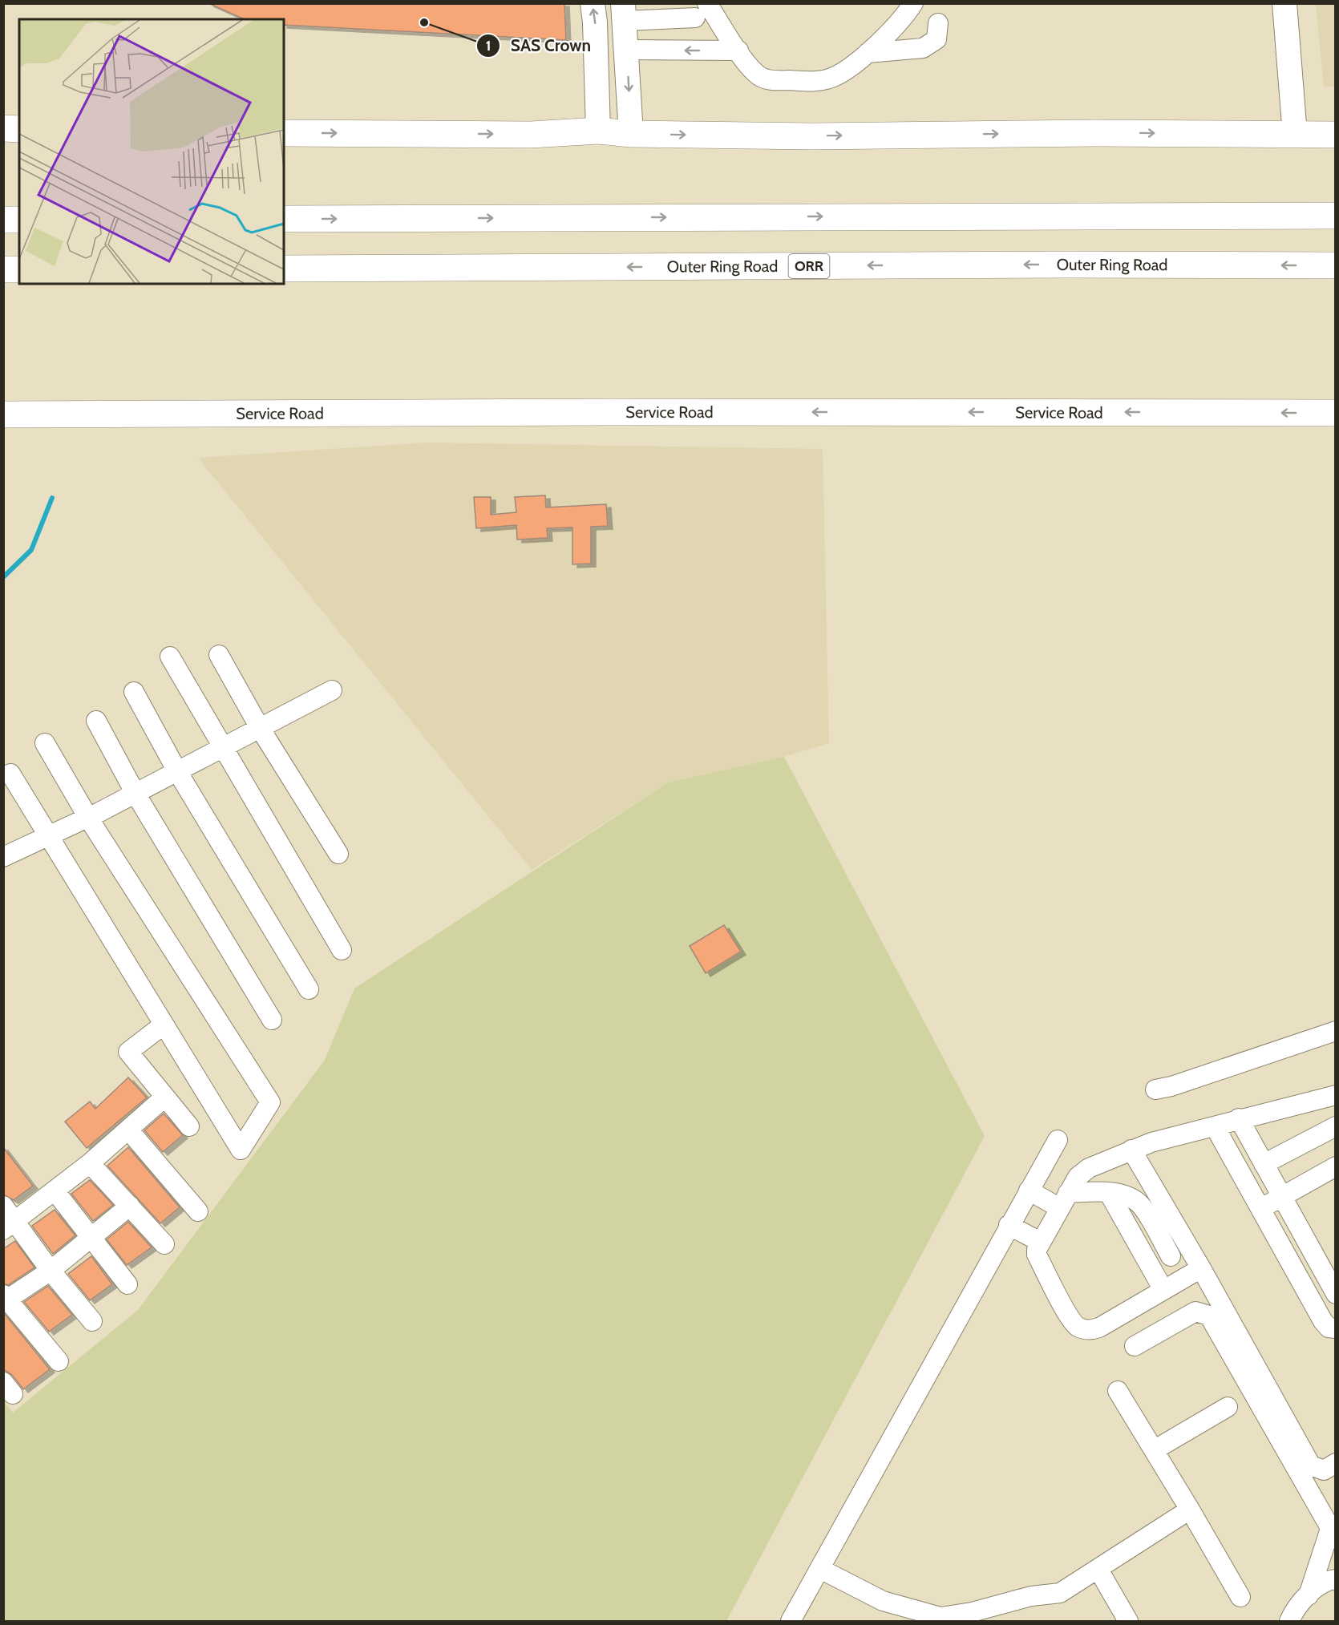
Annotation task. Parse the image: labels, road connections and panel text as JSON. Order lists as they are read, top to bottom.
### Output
{
  "streets": {
    "main road": ["Outer Ring Road", "ORR", "Service Road"]
  },
  "places": ["SAS Crown"]
}
